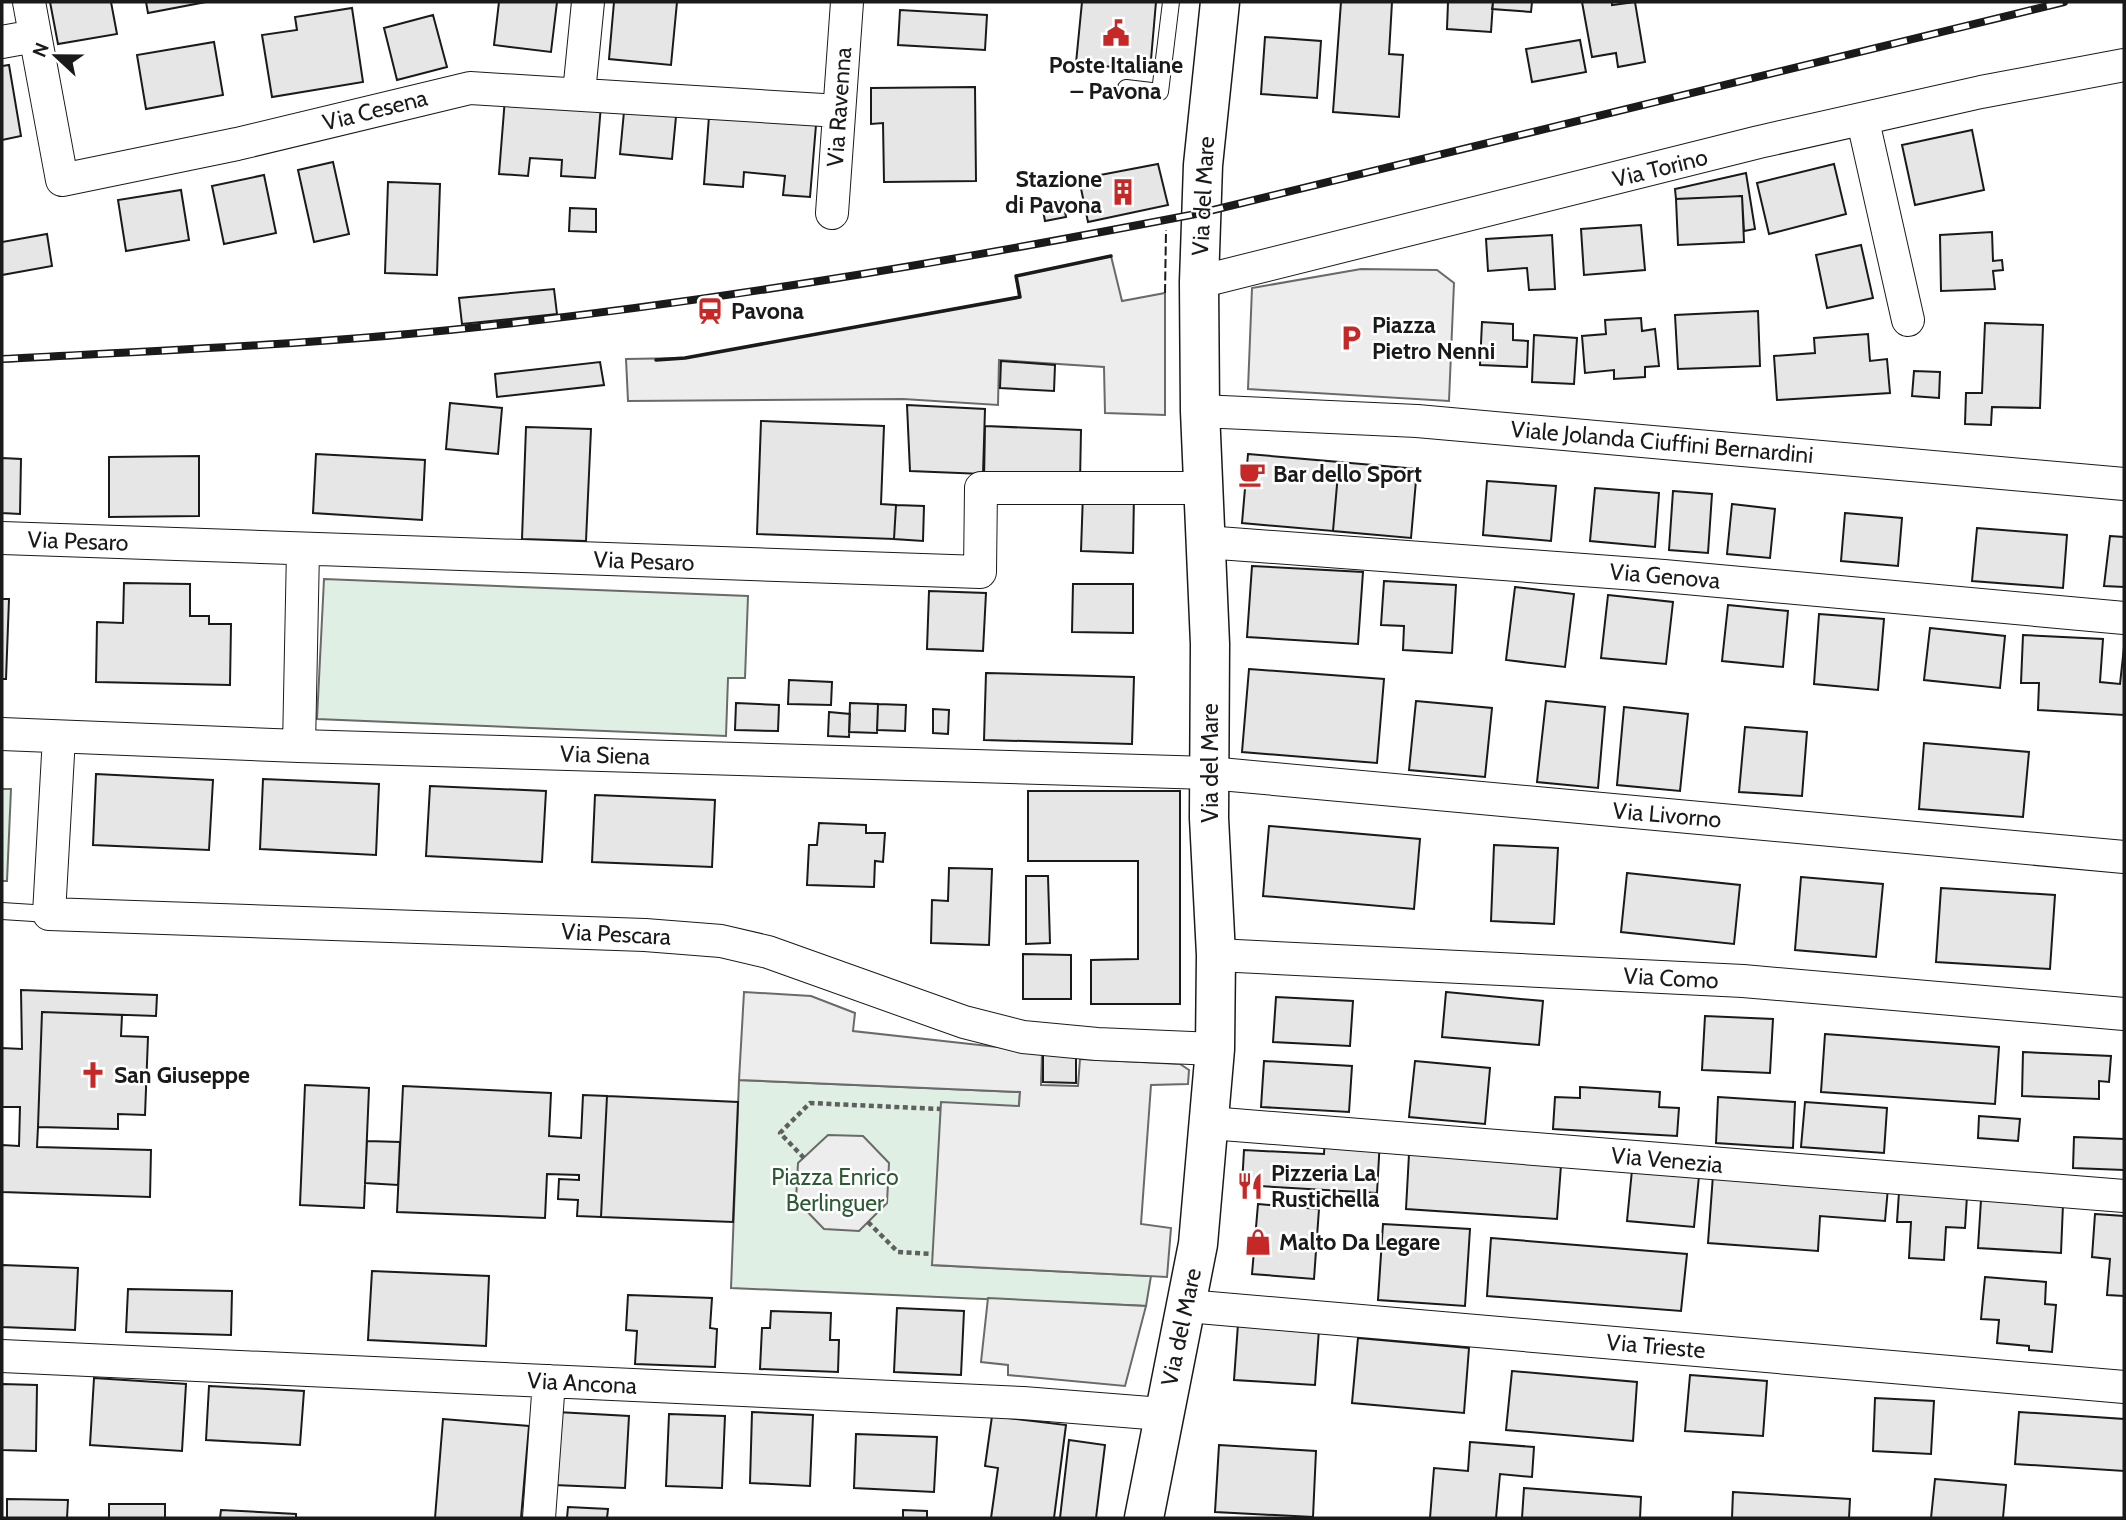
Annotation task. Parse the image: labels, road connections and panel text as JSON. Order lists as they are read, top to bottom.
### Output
{
  "streets": {
    "main road": ["Via del Mare"],
    "street": [
      "Via Ravenna",
      "Via Cesena",
      "Via Torino",
      "Viale Jolanda Ciuffini Bernardini",
      "Via Pesaro",
      "Via Genova",
      "Via Siena",
      "Via Livorno",
      "Via Pescara",
      "Via Como",
      "Via Venezia",
      "Via Trieste",
      "Via Ancona"
    ]
  },
  "crossings": [
    ["Via Ravenna", "Via Cesena"],
    ["Via Torino", "Via del Mare"],
    ["Via del Mare", "Viale Jolanda Ciuffini Bernardini"],
    ["Via del Mare", "Via Pesaro"],
    ["Via del Mare", "Via Genova"],
    ["Via del Mare", "Via Siena"],
    ["Via del Mare", "Via Livorno"],
    ["Via del Mare", "Via Pescara"],
    ["Via del Mare", "Via Como"],
    ["Via del Mare", "Via Venezia"],
    ["Via del Mare", "Via Trieste"],
    ["Via del Mare", "Via Ancona"],
    ["Via Siena", "Via Livorno"]
  ],
  "parks": ["Piazza Enrico Berlinguer"],
  "places": {
    "public building": ["Poste Italiane – Pavona"],
    "building": ["Stazione di Pavona"],
    "station": ["Pavona"],
    "parking": ["Piazza Pietro Nenni"],
    "cafe": ["Bar dello Sport"],
    "church": ["San Giuseppe"],
    "restaurant": ["Pizzeria La Rustichella"],
    "shop": ["Malto Da Legare"]
  },
  "north": "left"
}
